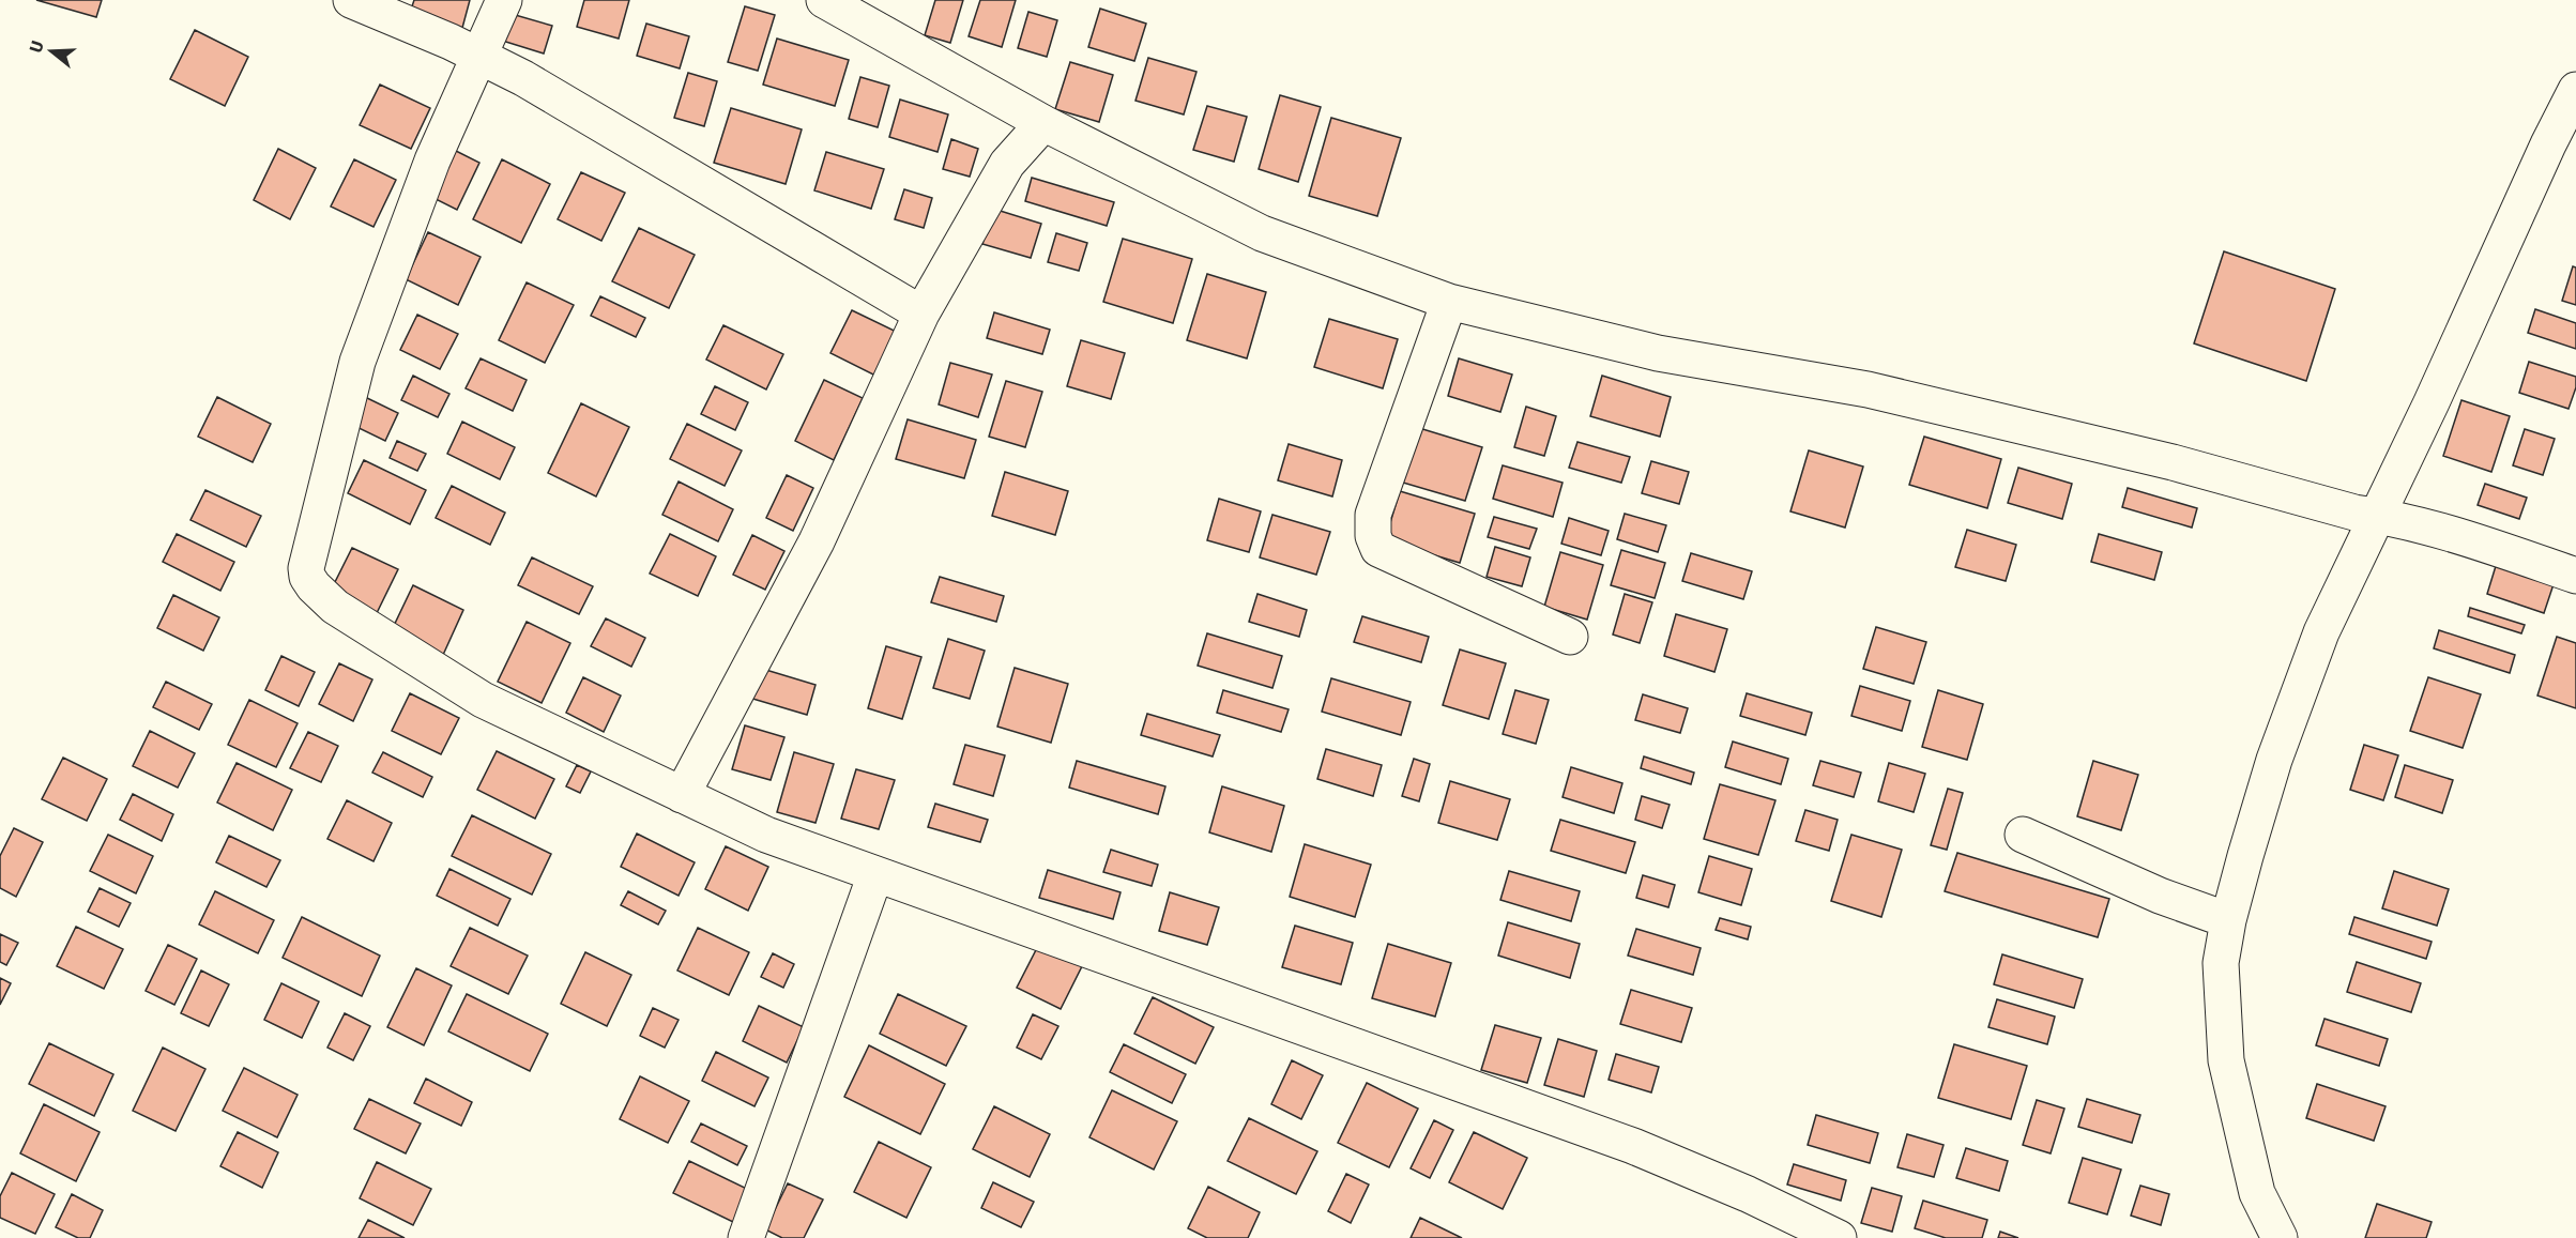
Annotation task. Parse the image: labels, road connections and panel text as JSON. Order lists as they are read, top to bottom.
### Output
{
  "north": "left"
}
